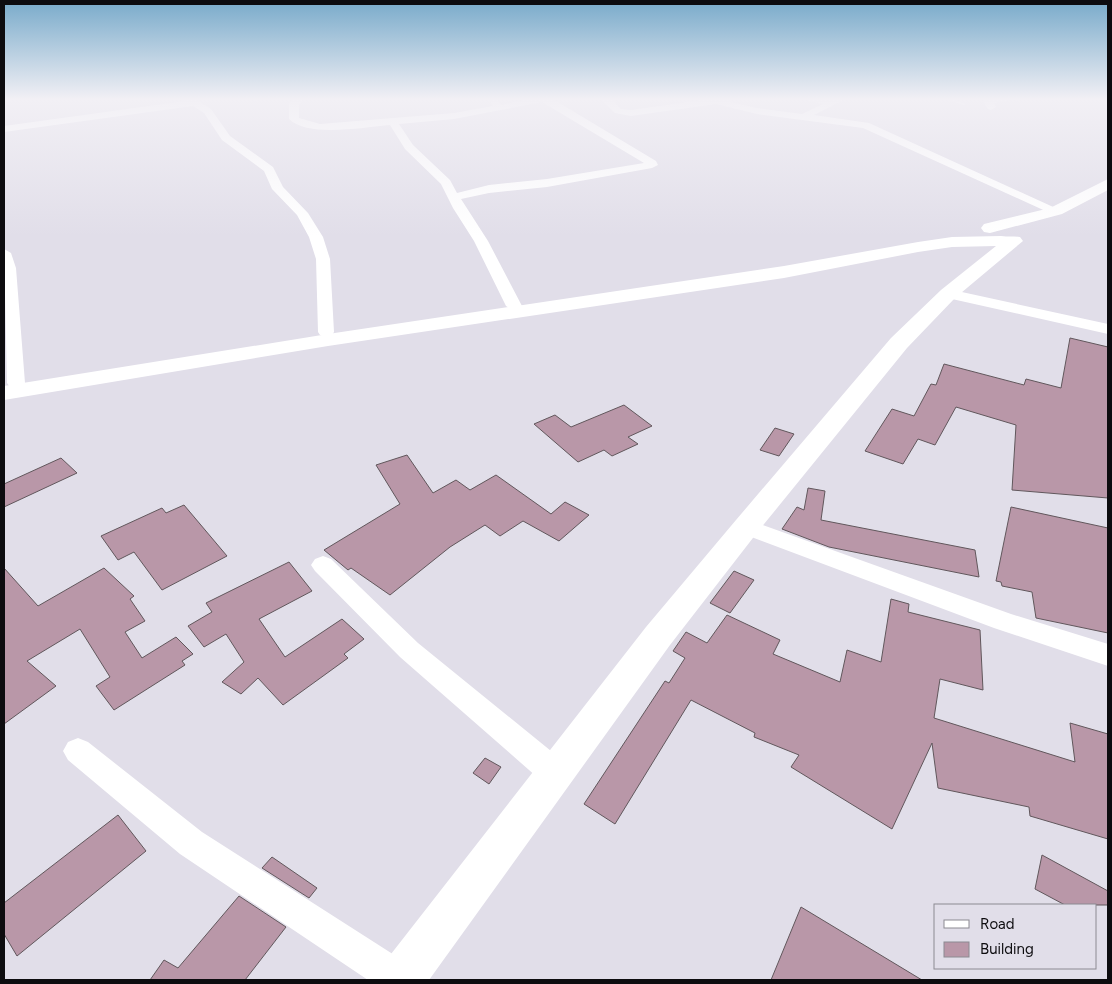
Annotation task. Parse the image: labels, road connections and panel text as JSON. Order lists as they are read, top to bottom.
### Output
{
  "legend": ["Road", "Building"]
}
